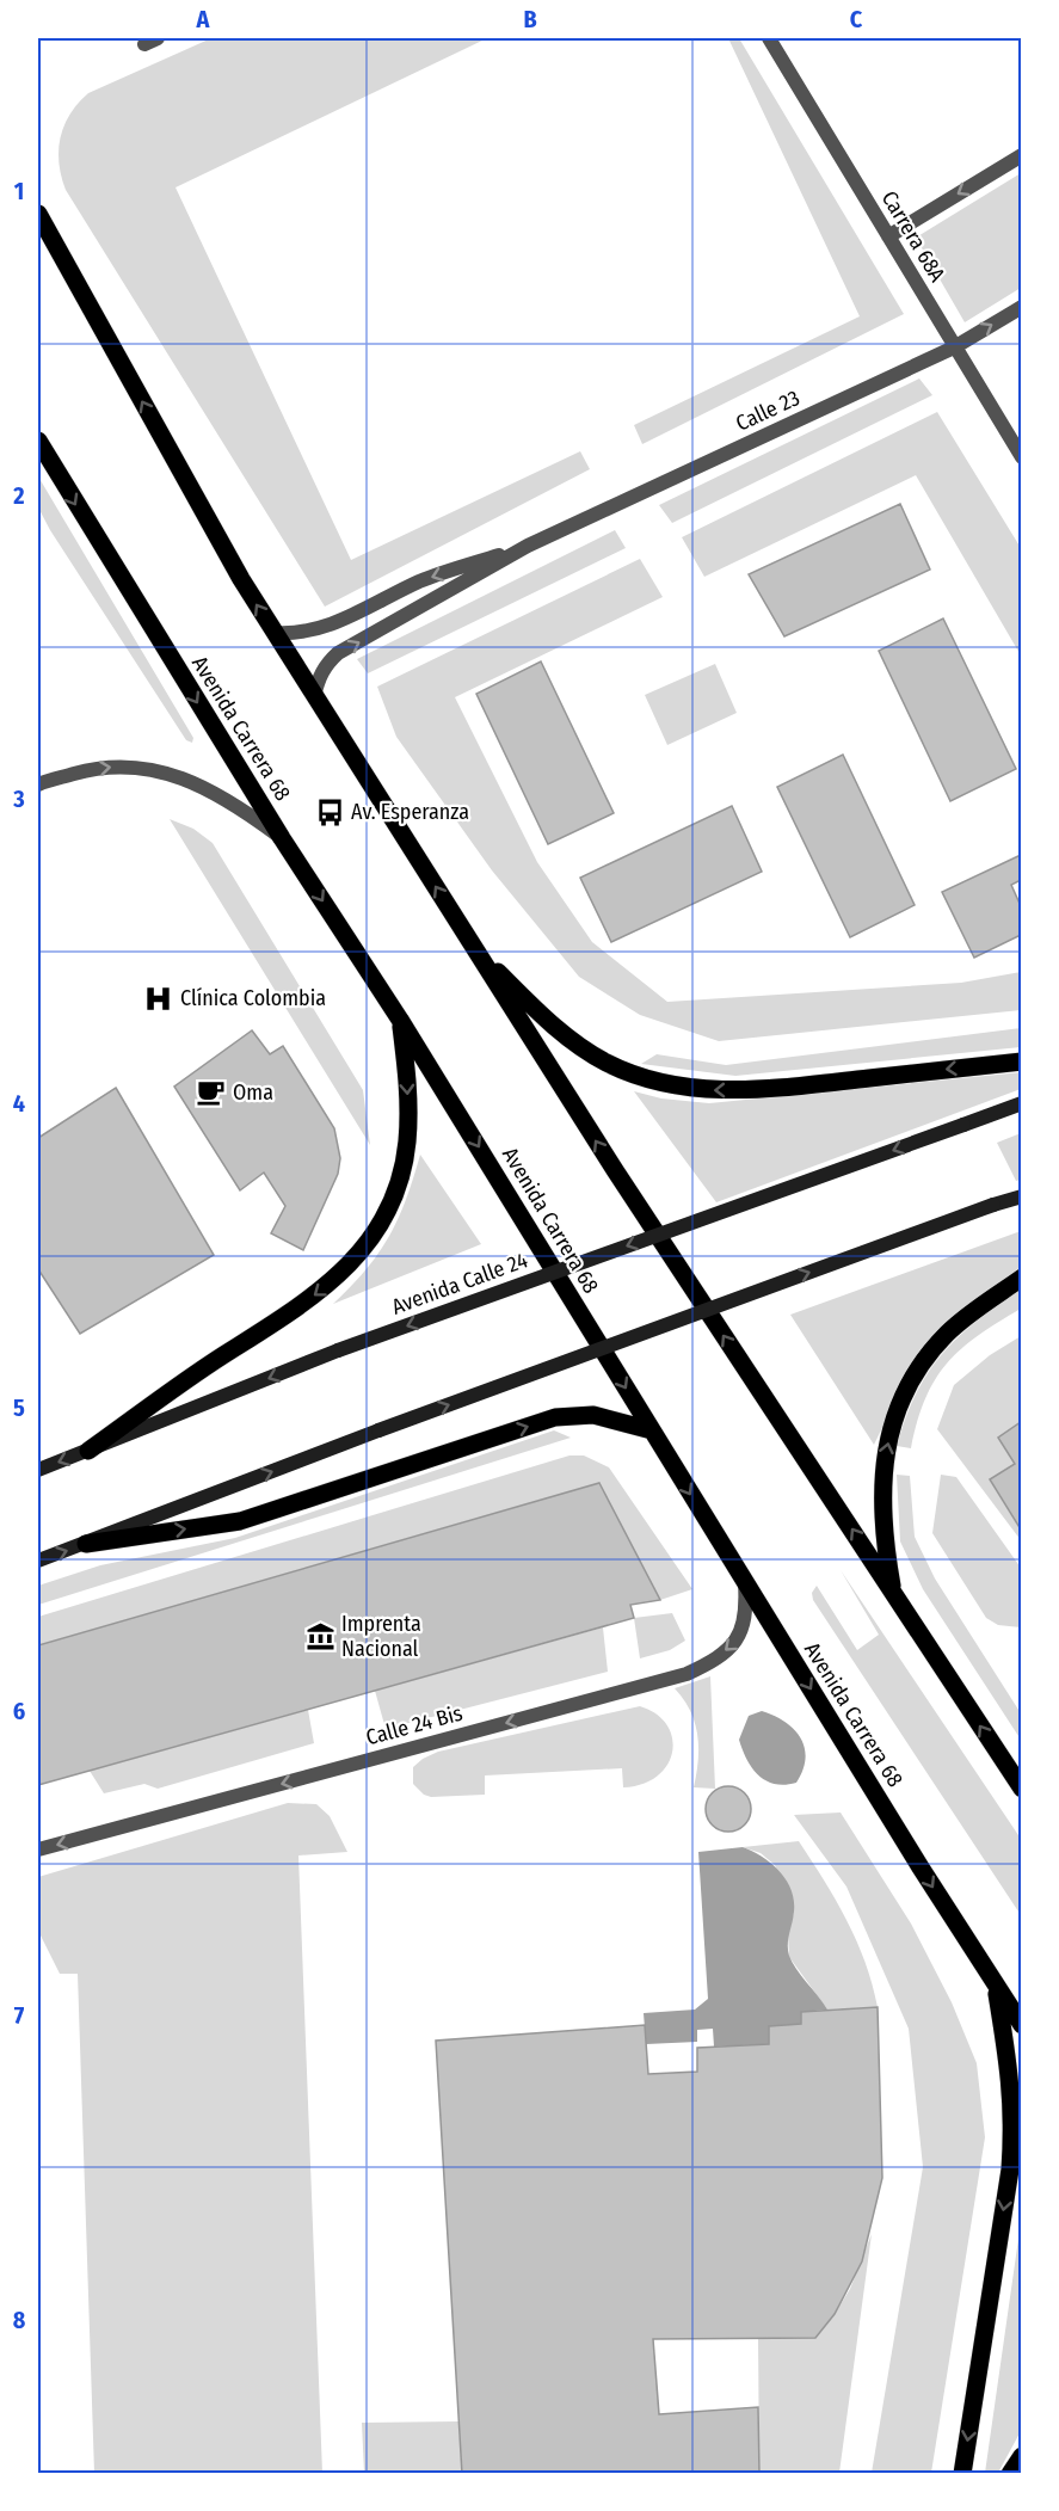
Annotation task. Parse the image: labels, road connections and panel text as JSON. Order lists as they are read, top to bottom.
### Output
{
  "streets": {
    "main road": ["Avenida Carrera 68", "Avenida Calle 24"],
    "street": ["Carrera 68A", "Calle 23", "Calle 24 Bis"]
  },
  "crossings": [
    ["Carrera 68A", "Calle 23"],
    ["Avenida Carrera 68", "Calle 24 Bis"]
  ],
  "one_way": ["Calle 24 Bis"],
  "places": {
    "bus stop": ["Av. Esperanza"],
    "hospital": ["Clínica Colombia"],
    "cafe": ["Oma"],
    "museum": ["Imprenta Nacional"]
  },
  "grid": {
    "columns": ["A", "B", "C"],
    "rows": [
      "1",
      "2",
      "3",
      "4",
      "5",
      "6",
      "7",
      "8"
    ]
  }
}
